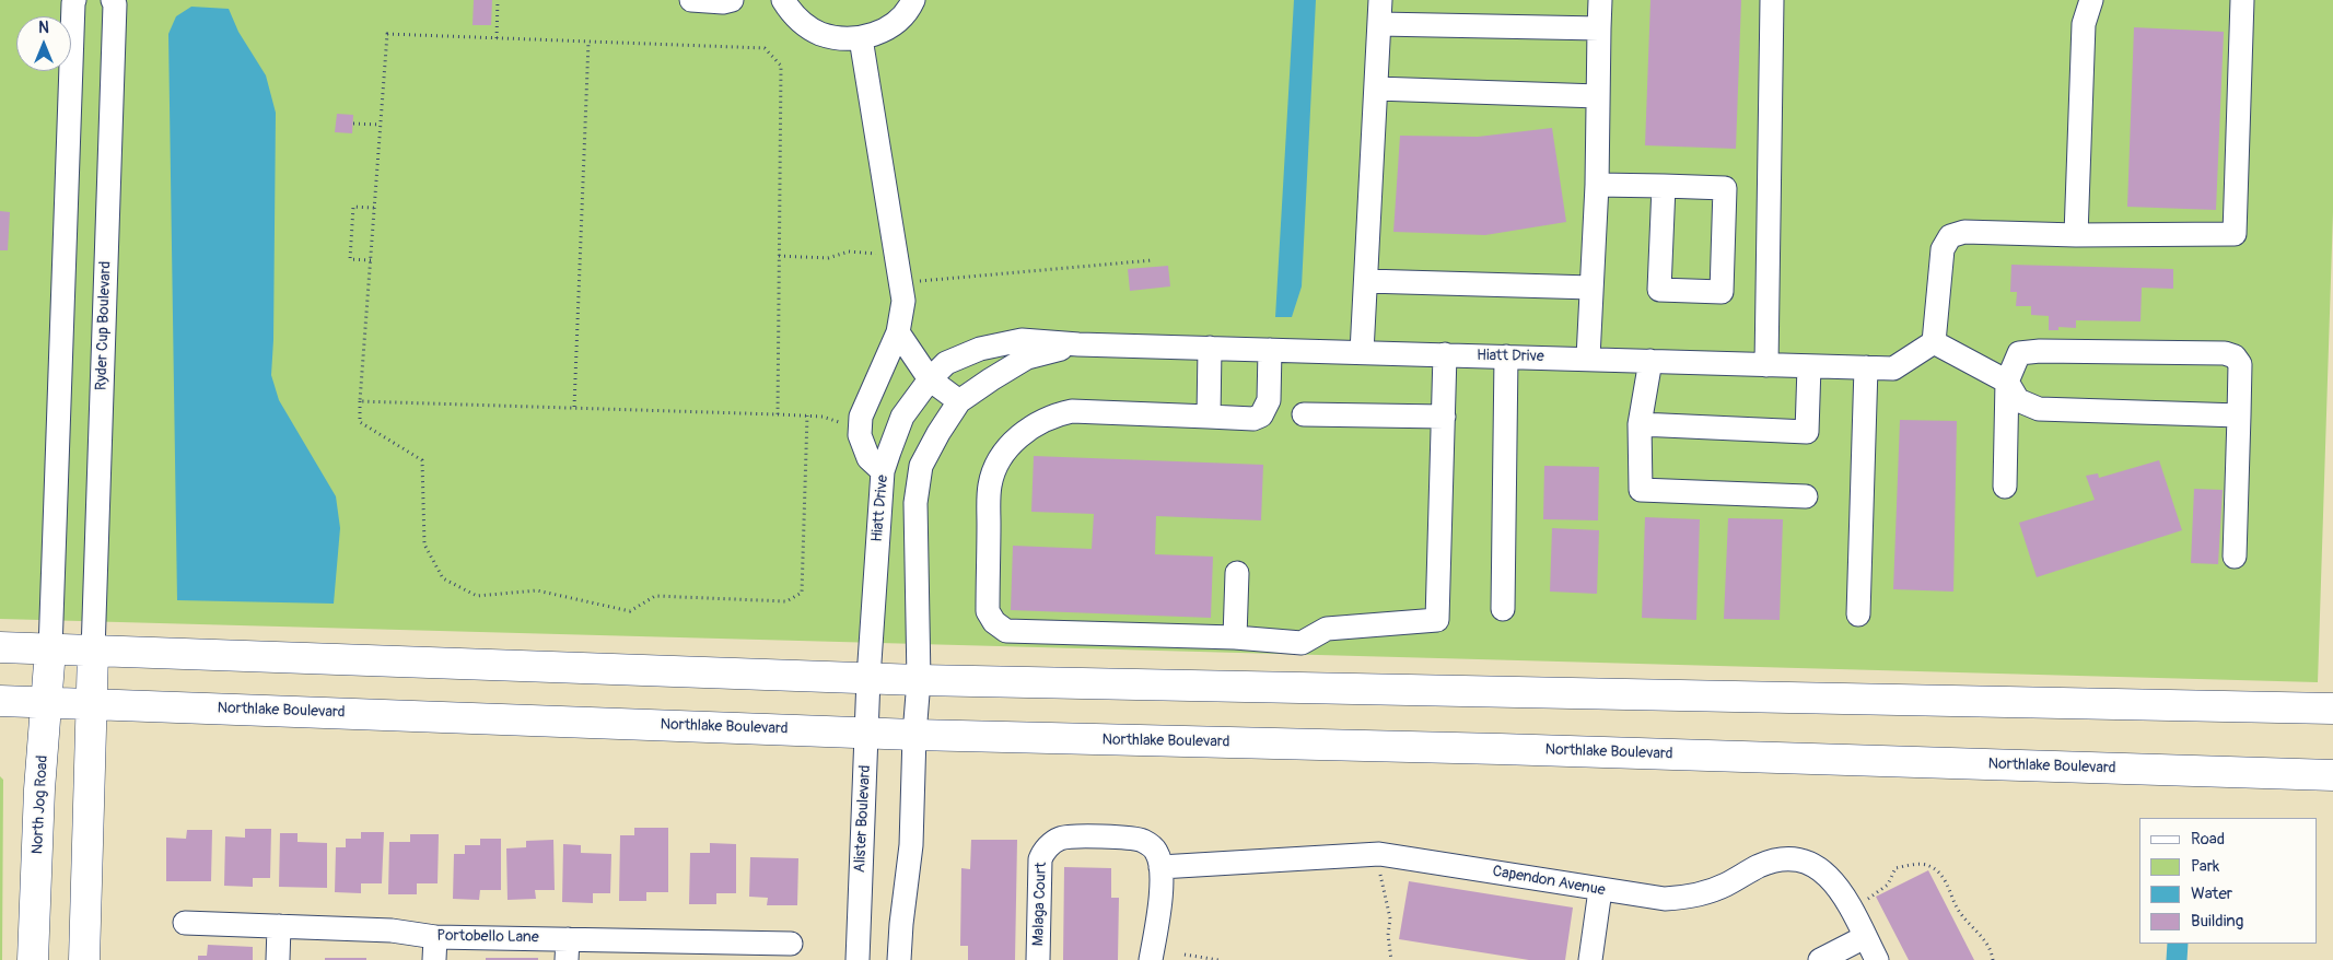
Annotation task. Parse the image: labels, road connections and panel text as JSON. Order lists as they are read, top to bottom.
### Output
{
  "streets": {
    "main road": ["Northlake Boulevard", "North Jog Road"],
    "street": [
      "Ryder Cup Boulevard",
      "Hiatt Drive",
      "Alister Boulevard",
      "Capendon Avenue",
      "Malaga Court",
      "Portobello Lane"
    ]
  },
  "crossings": [
    ["Hiatt Drive", "Alister Boulevard"],
    ["Northlake Boulevard", "North Jog Road"],
    ["Northlake Boulevard", "Alister Boulevard"],
    ["Capendon Avenue", "Malaga Court"]
  ],
  "legend": [
    "Road",
    "Park",
    "Water",
    "Building"
  ],
  "north": "top"
}
